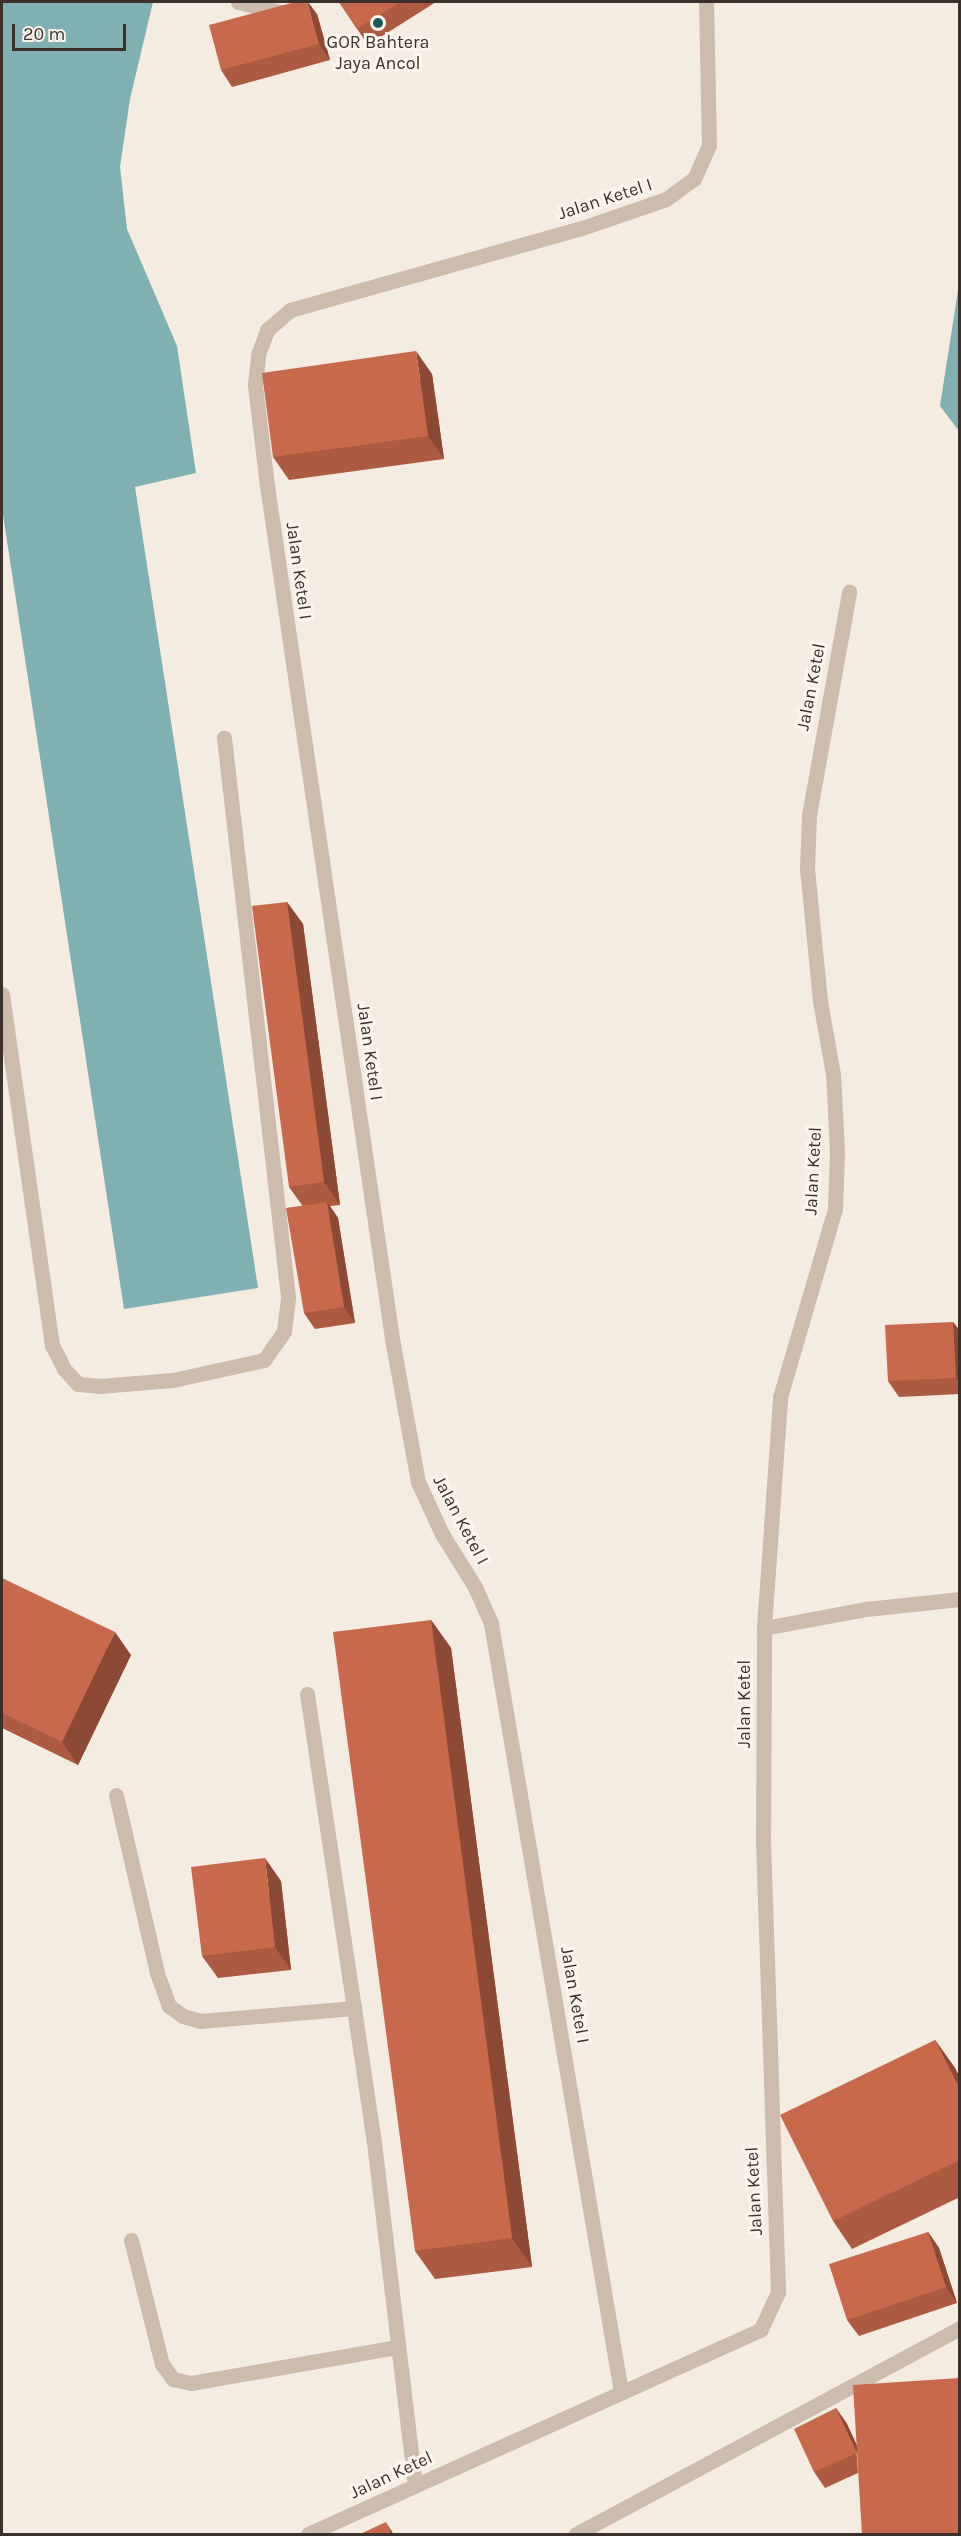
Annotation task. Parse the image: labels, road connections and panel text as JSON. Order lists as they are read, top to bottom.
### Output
{
  "streets": {
    "lane": ["Jalan Ketel I", "Jalan Ketel"]
  },
  "crossings": [
    ["Jalan Ketel I", "Jalan Ketel"]
  ],
  "places": ["GOR Bahtera Jaya Ancol"],
  "scale_bar": "20 m"
}
